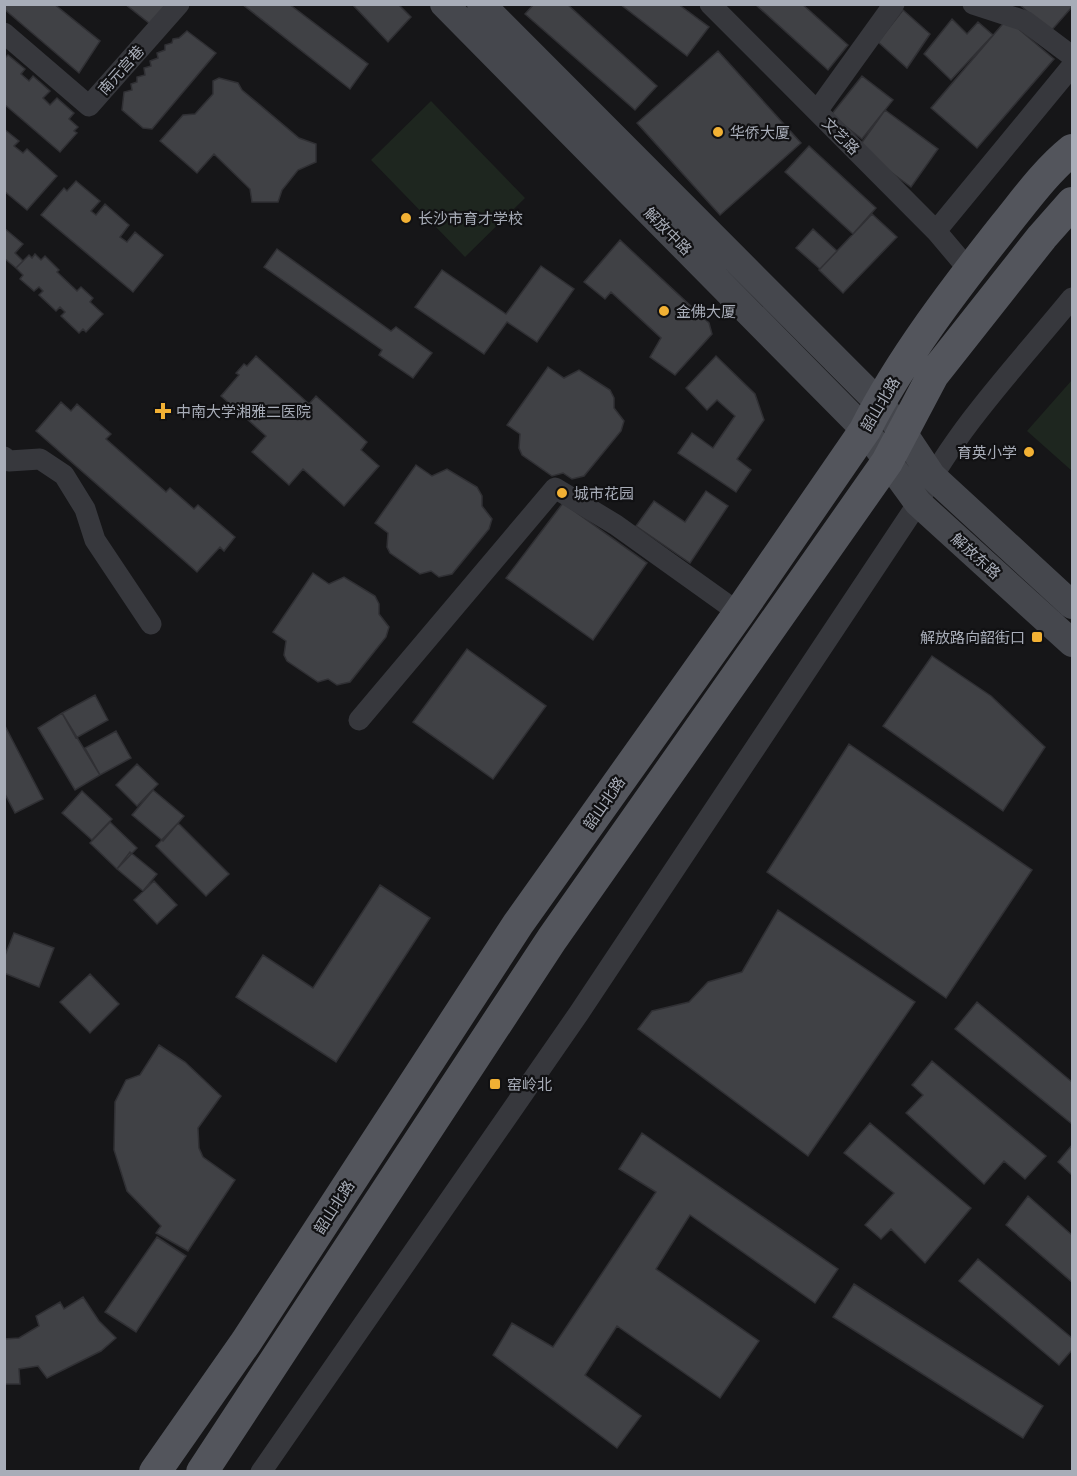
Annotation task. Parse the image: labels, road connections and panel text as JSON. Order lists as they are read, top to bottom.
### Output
{
  "streets": {
    "main road": ["解放中路", "韶山北路", "解放东路"],
    "street": ["南元宫巷", "文艺路"]
  },
  "crossings": [
    ["文艺路", "韶山北路"],
    ["解放中路", "韶山北路"],
    ["解放中路", "解放东路"],
    ["韶山北路", "解放东路"]
  ],
  "places": {
    "other": [
      "华侨大厦",
      "长沙市育才学校",
      "金佛大厦",
      "育英小学",
      "城市花园"
    ],
    "health": ["中南大学湘雅二医院"],
    "transit": ["解放路向韶街口", "窑岭北"]
  }
}
